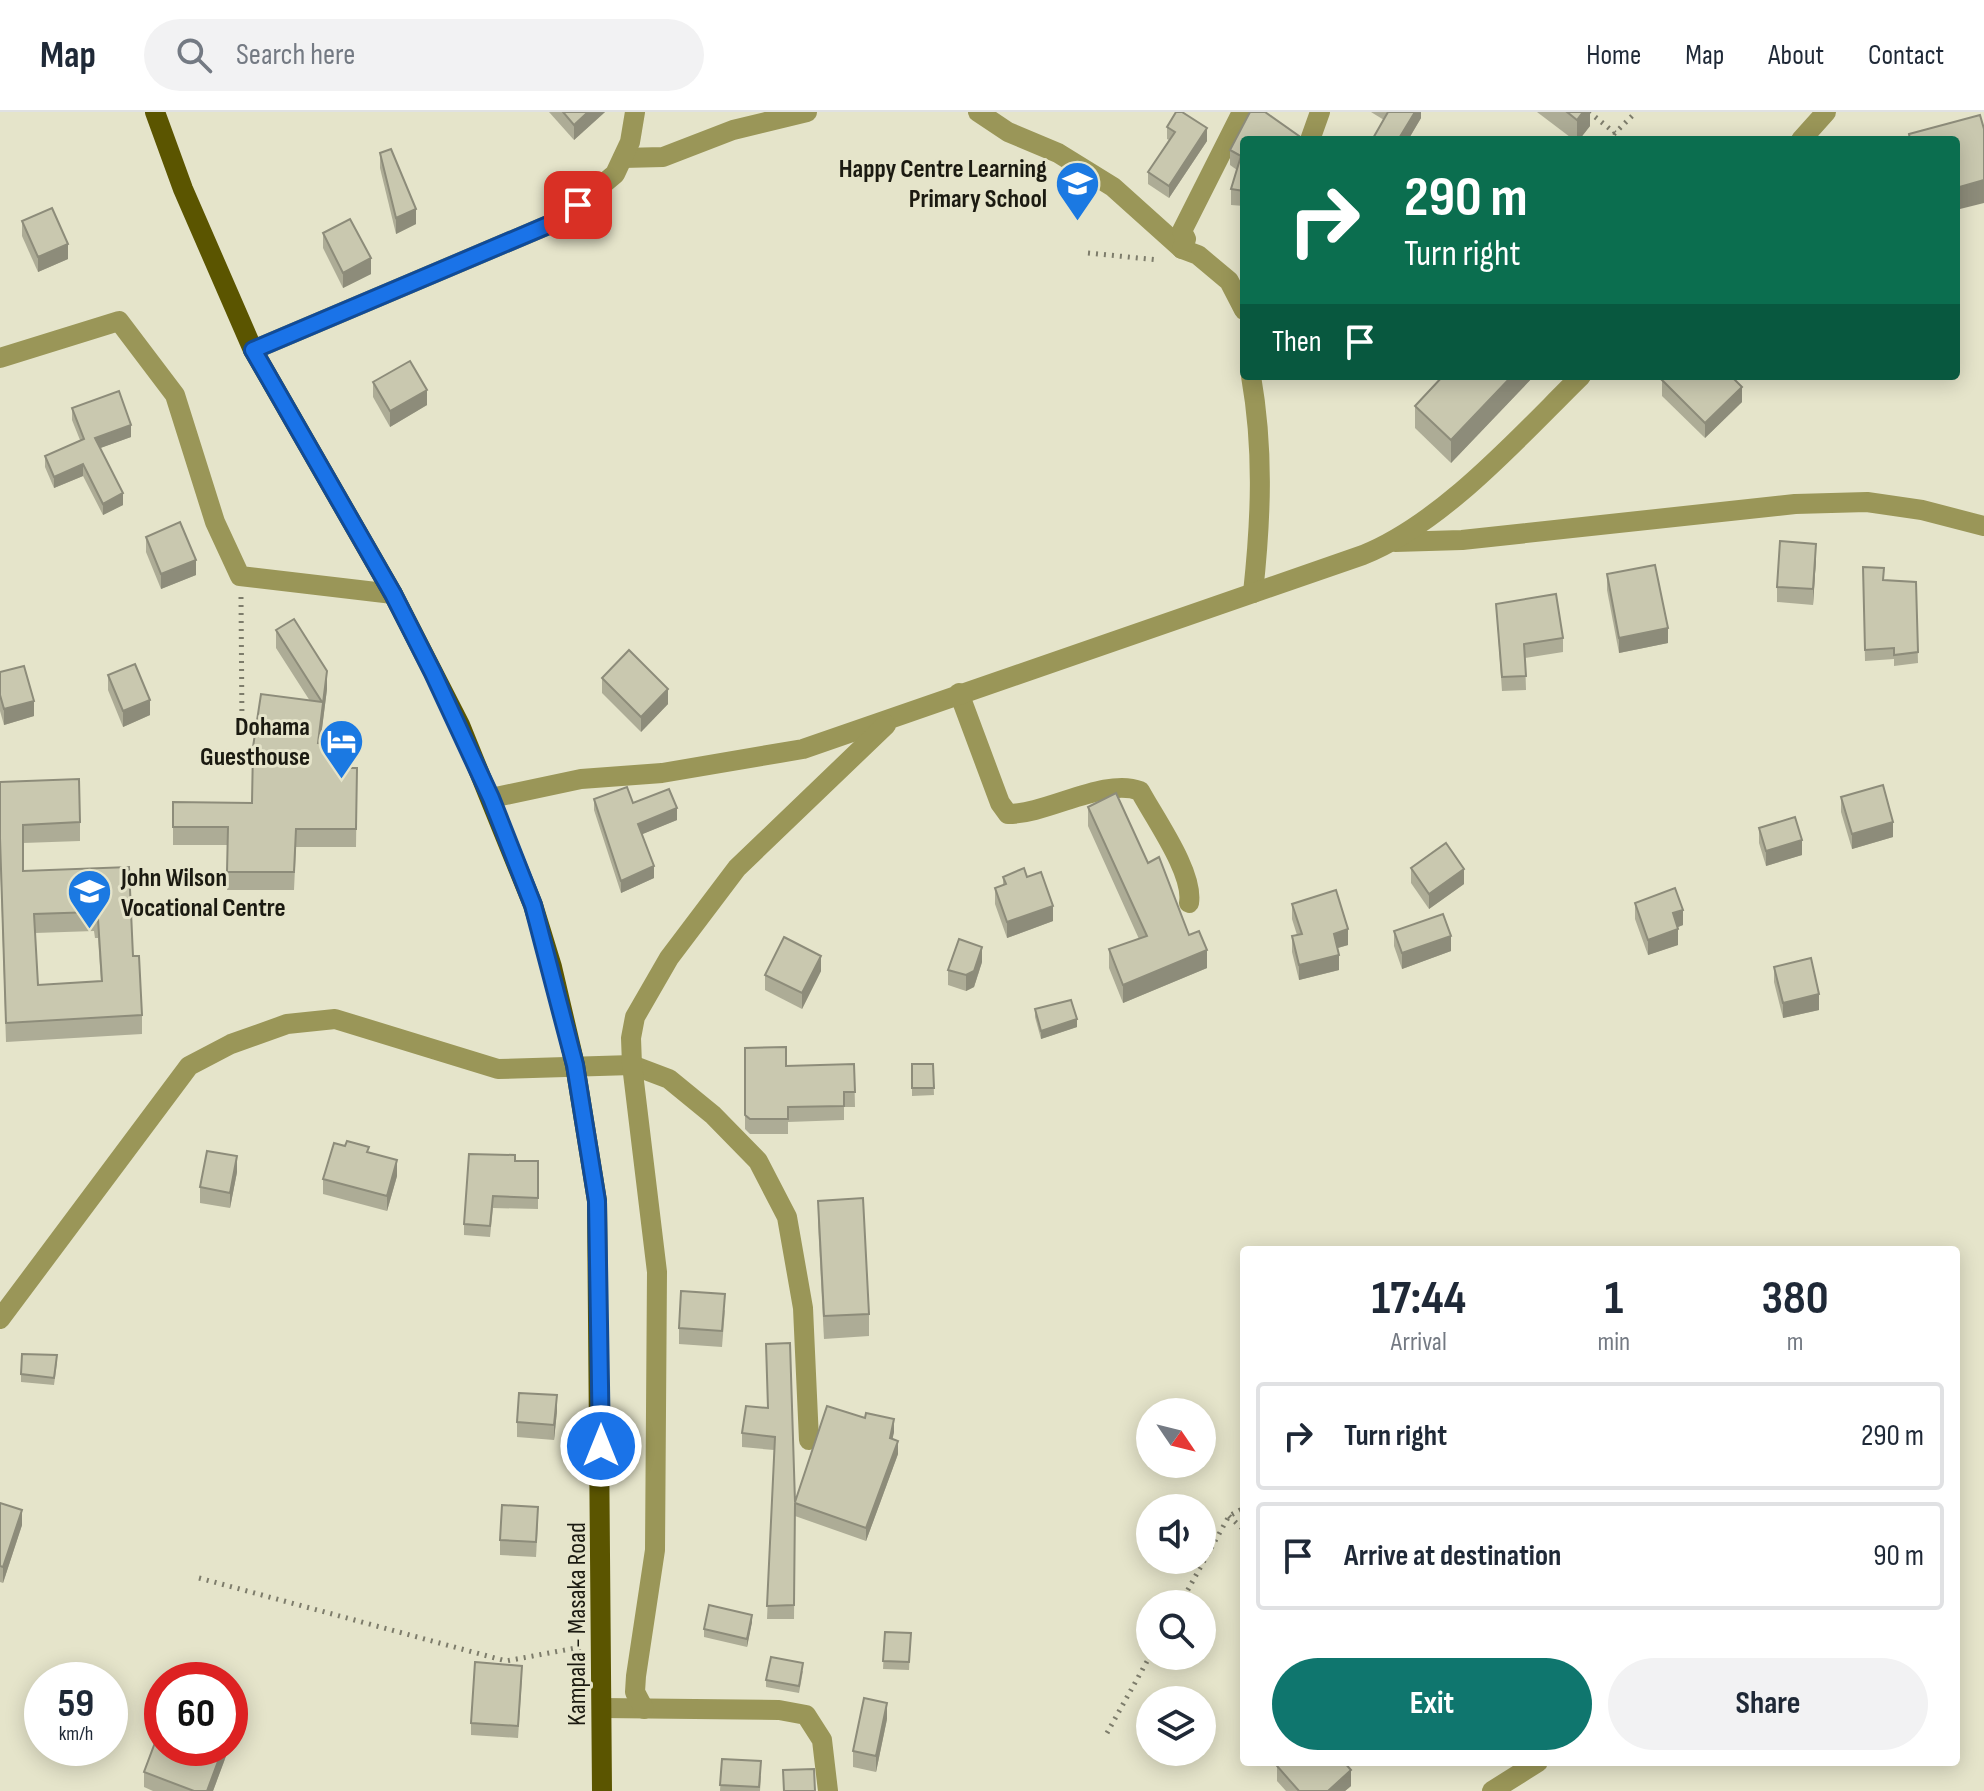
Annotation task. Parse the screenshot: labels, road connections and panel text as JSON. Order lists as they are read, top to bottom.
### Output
{
  "streets": {
    "main road": ["Kampala - Masaka Road"]
  },
  "places": {
    "school or university": ["Happy Centre Learning Primary School", "John Wilson Vocational Centre"],
    "hotel": ["Dohama Guesthouse"]
  },
  "north": "bottom right",
  "page": {
    "header": "Map",
    "search": "Search here",
    "nav": [
      "Home",
      "Map",
      "About",
      "Contact"
    ],
    "turn": ["290 m", "Turn right"],
    "then": "Then",
    "eta": [
      "17:44",
      "Arrival",
      "1",
      "min",
      "380",
      "m"
    ],
    "list": [
      {
        "name": "Turn right",
        "value": "290 m"
      },
      {
        "name": "Arrive at destination",
        "value": "90 m"
      }
    ],
    "buttons": ["Exit", "Share"],
    "speed": "59 km/h",
    "limit": "60"
  }
}
